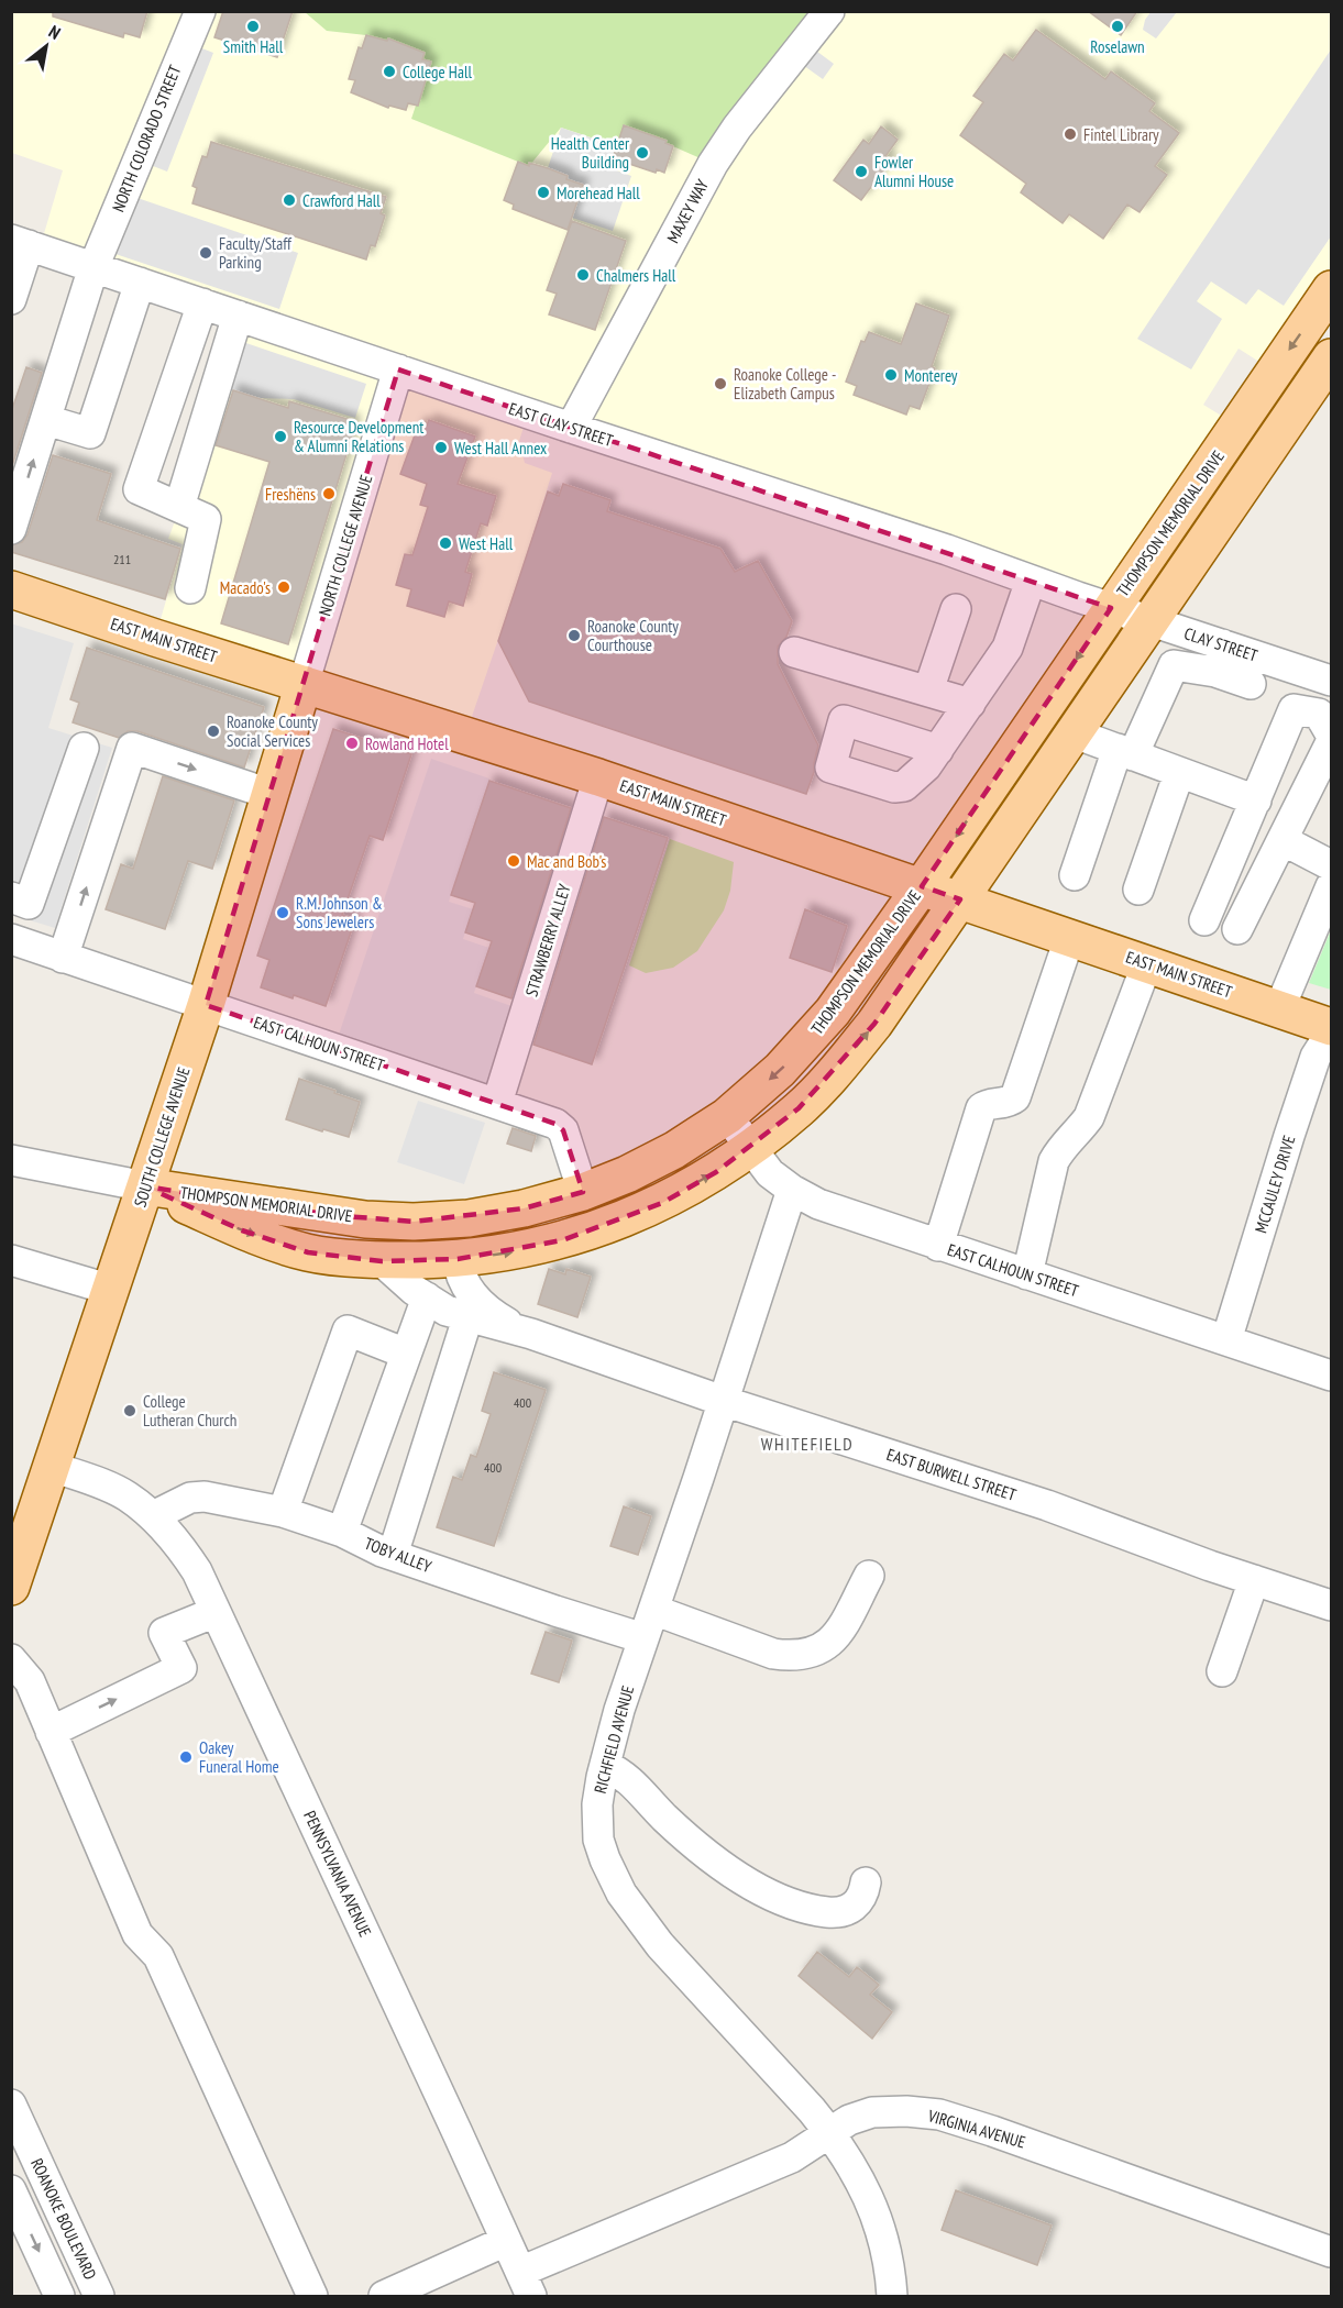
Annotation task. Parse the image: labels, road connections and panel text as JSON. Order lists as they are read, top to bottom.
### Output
{
  "streets": {
    "main road": ["THOMPSON MEMORIAL DRIVE", "EAST MAIN STREET", "SOUTH COLLEGE AVENUE"],
    "street": [
      "NORTH COLORADO STREET",
      "MAXEY WAY",
      "EAST CLAY STREET",
      "NORTH COLLEGE AVENUE",
      "CLAY STREET",
      "STRAWBERRY ALLEY",
      "EAST CALHOUN STREET",
      "MCCAULEY DRIVE",
      "EAST BURWELL STREET",
      "TOBY ALLEY",
      "RICHFIELD AVENUE",
      "PENNSYLVANIA AVENUE",
      "VIRGINIA AVENUE",
      "ROANOKE BOULEVARD"
    ]
  },
  "crossings": [
    ["NORTH COLORADO STREET", "EAST CLAY STREET"],
    ["MAXEY WAY", "EAST CLAY STREET"],
    ["EAST CLAY STREET", "THOMPSON MEMORIAL DRIVE"],
    ["EAST CLAY STREET", "NORTH COLLEGE AVENUE"],
    ["EAST CLAY STREET", "CLAY STREET"],
    ["THOMPSON MEMORIAL DRIVE", "EAST MAIN STREET"],
    ["THOMPSON MEMORIAL DRIVE", "CLAY STREET"],
    ["THOMPSON MEMORIAL DRIVE", "EAST CALHOUN STREET"],
    ["THOMPSON MEMORIAL DRIVE", "SOUTH COLLEGE AVENUE"],
    ["THOMPSON MEMORIAL DRIVE", "EAST BURWELL STREET"],
    ["NORTH COLLEGE AVENUE", "EAST MAIN STREET"],
    ["NORTH COLLEGE AVENUE", "SOUTH COLLEGE AVENUE"],
    ["EAST MAIN STREET", "STRAWBERRY ALLEY"],
    ["EAST MAIN STREET", "SOUTH COLLEGE AVENUE"],
    ["STRAWBERRY ALLEY", "EAST CALHOUN STREET"],
    ["EAST CALHOUN STREET", "SOUTH COLLEGE AVENUE"],
    ["EAST CALHOUN STREET", "MCCAULEY DRIVE"],
    ["EAST CALHOUN STREET", "RICHFIELD AVENUE"],
    ["SOUTH COLLEGE AVENUE", "PENNSYLVANIA AVENUE"],
    ["EAST BURWELL STREET", "RICHFIELD AVENUE"],
    ["TOBY ALLEY", "RICHFIELD AVENUE"],
    ["TOBY ALLEY", "PENNSYLVANIA AVENUE"],
    ["RICHFIELD AVENUE", "VIRGINIA AVENUE"],
    ["PENNSYLVANIA AVENUE", "VIRGINIA AVENUE"]
  ],
  "districts": ["WHITEFIELD"],
  "places": [
    "Smith Hall",
    "Roselawn",
    "College Hall",
    "Fintel Library",
    "Health Center Building",
    "Fowler Alumni House",
    "Morehead Hall",
    "Crawford Hall",
    "Faculty/Staff Parking",
    "Chalmers Hall",
    "Monterey",
    "Roanoke College - Elizabeth Campus",
    "Resource Development & Alumni Relations",
    "West Hall Annex",
    "Freshëns",
    "West Hall",
    "Macado's",
    "Roanoke County Courthouse",
    "Roanoke County Social Services",
    "Rowland Hotel",
    "Mac and Bob's",
    "R.M. Johnson & Sons Jewelers",
    "College Lutheran Church",
    "Oakey Funeral Home"
  ],
  "house_numbers": ["211", "400", "400"],
  "north": "top right"
}
